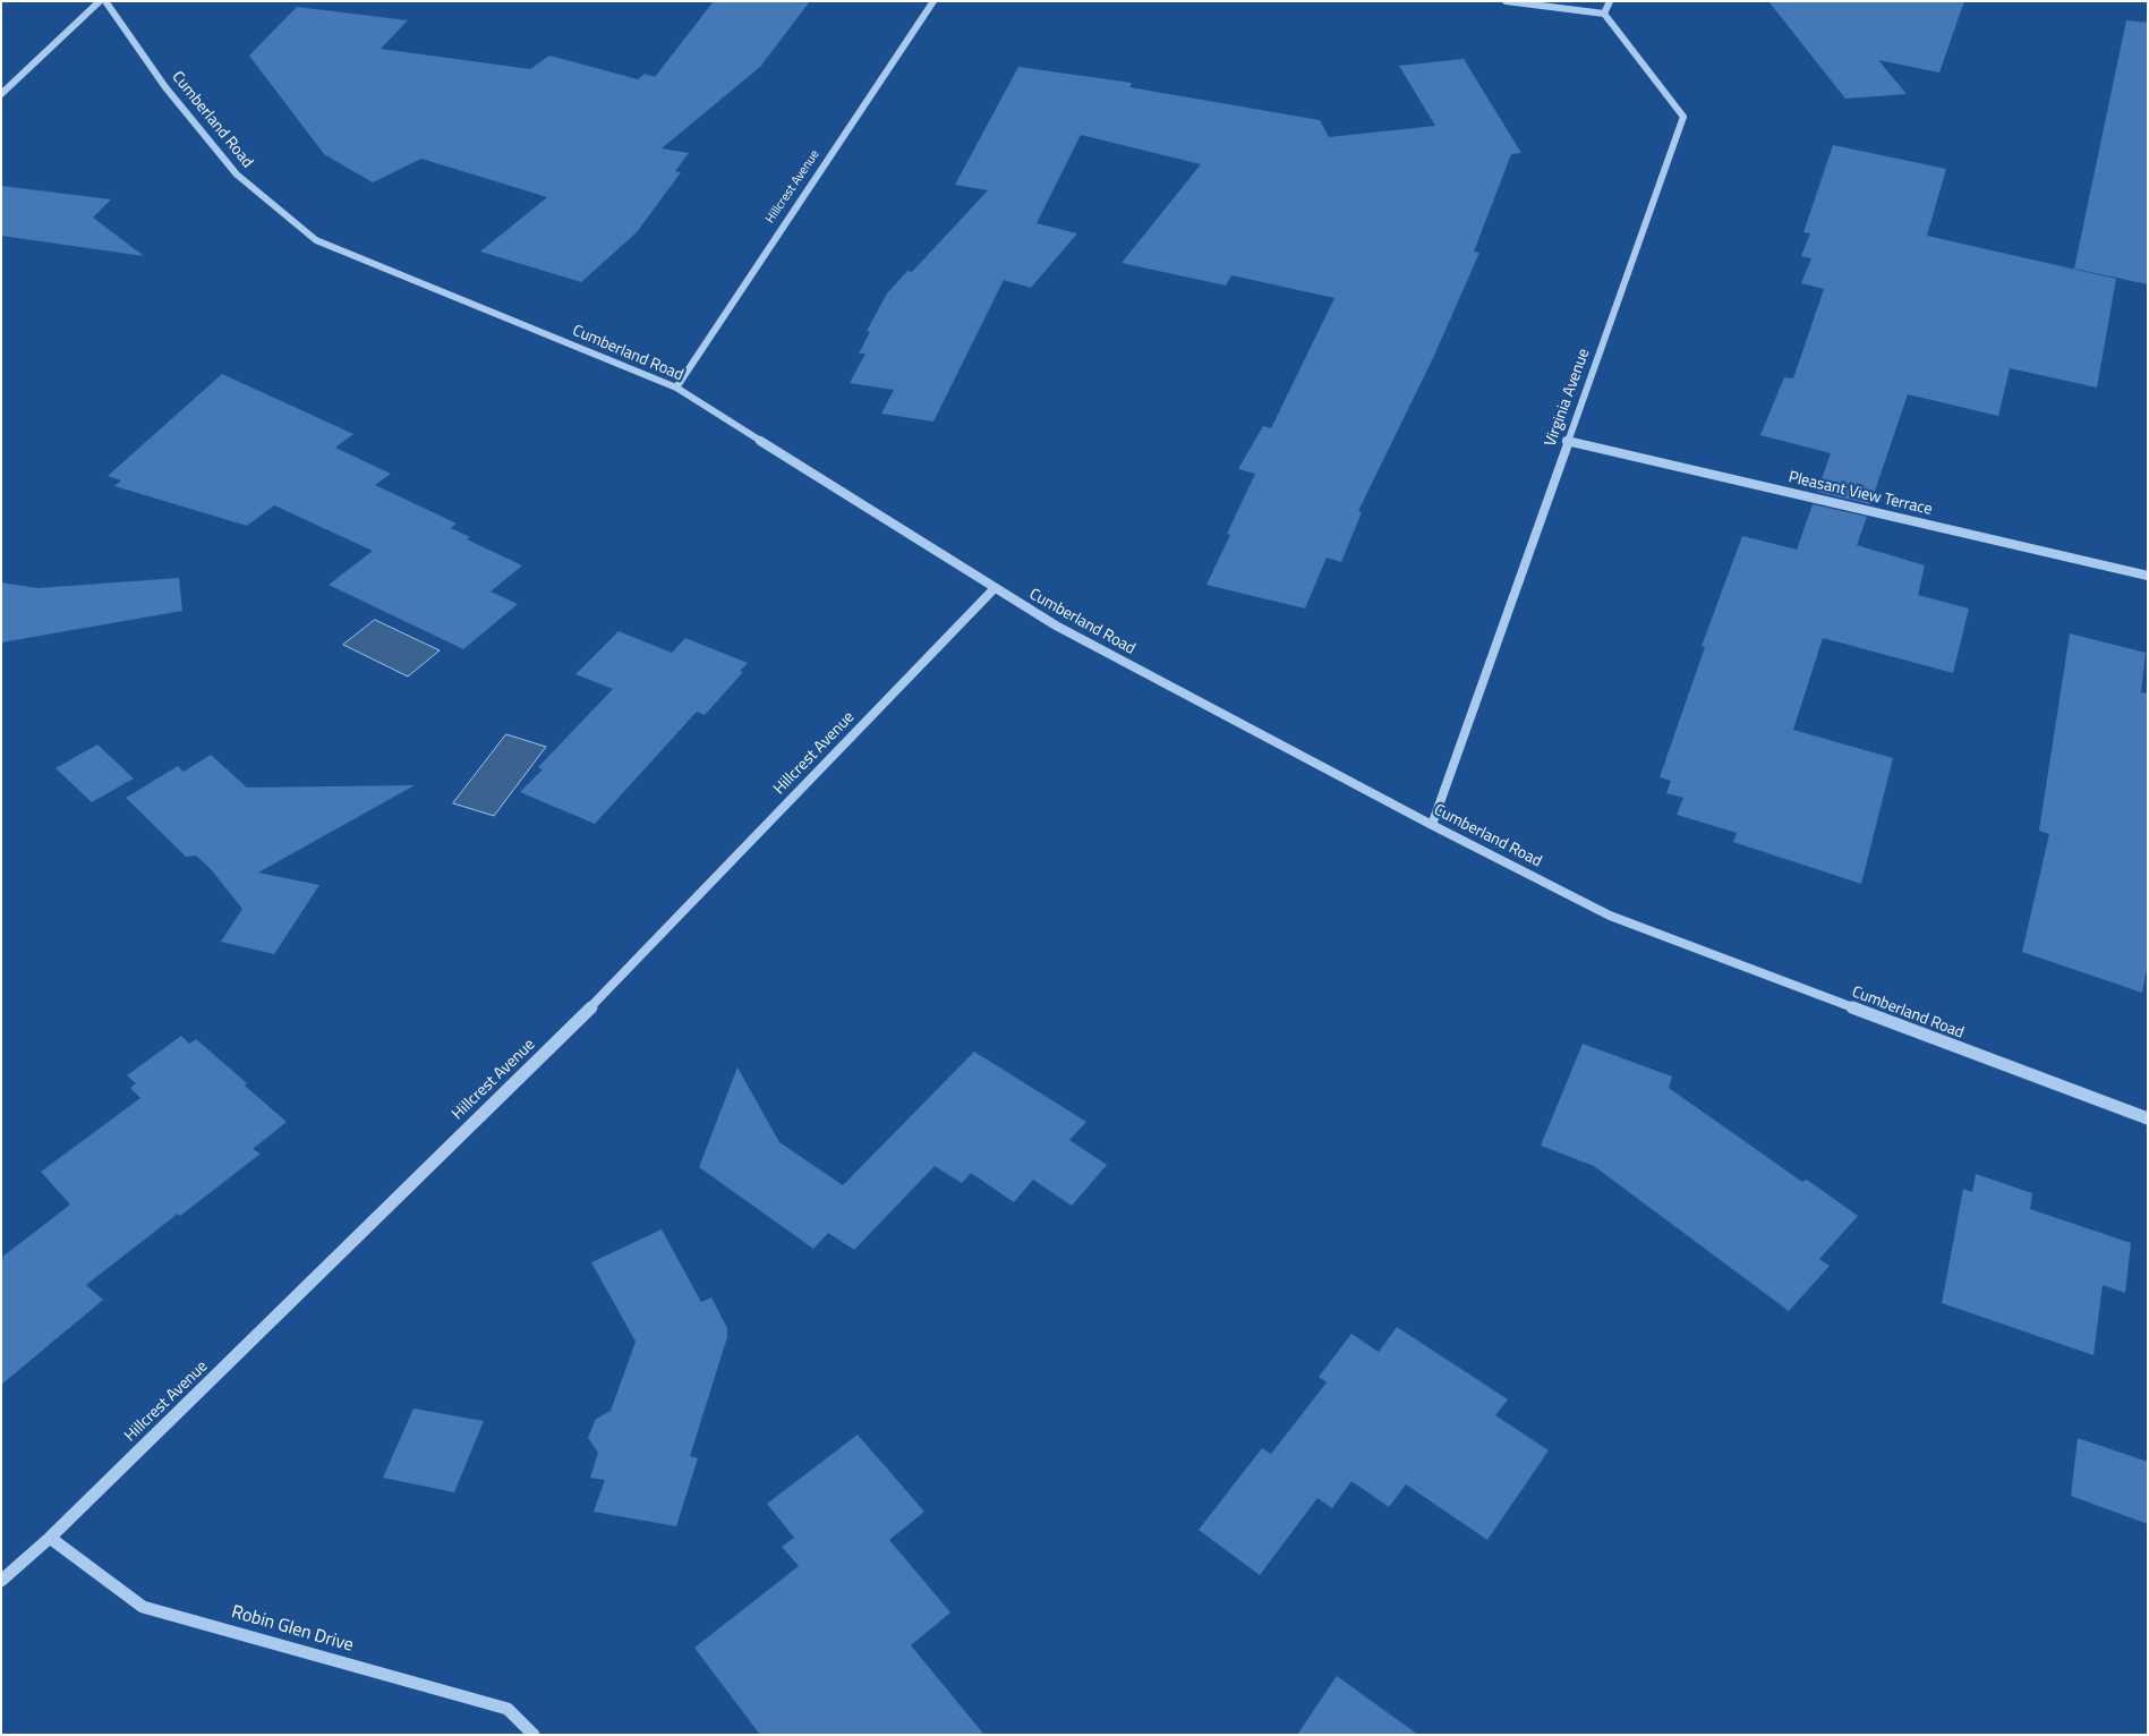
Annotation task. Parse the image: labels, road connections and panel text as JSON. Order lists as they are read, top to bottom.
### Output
{
  "streets": {
    "street": [
      "Cumberland Road",
      "Hillcrest Avenue",
      "Virginia Avenue",
      "Pleasant View Terrace",
      "Robin Glen Drive"
    ]
  },
  "crossings": [
    ["Cumberland Road", "Hillcrest Avenue"],
    ["Cumberland Road", "Virginia Avenue"],
    ["Hillcrest Avenue", "Robin Glen Drive"],
    ["Virginia Avenue", "Pleasant View Terrace"]
  ]
}
